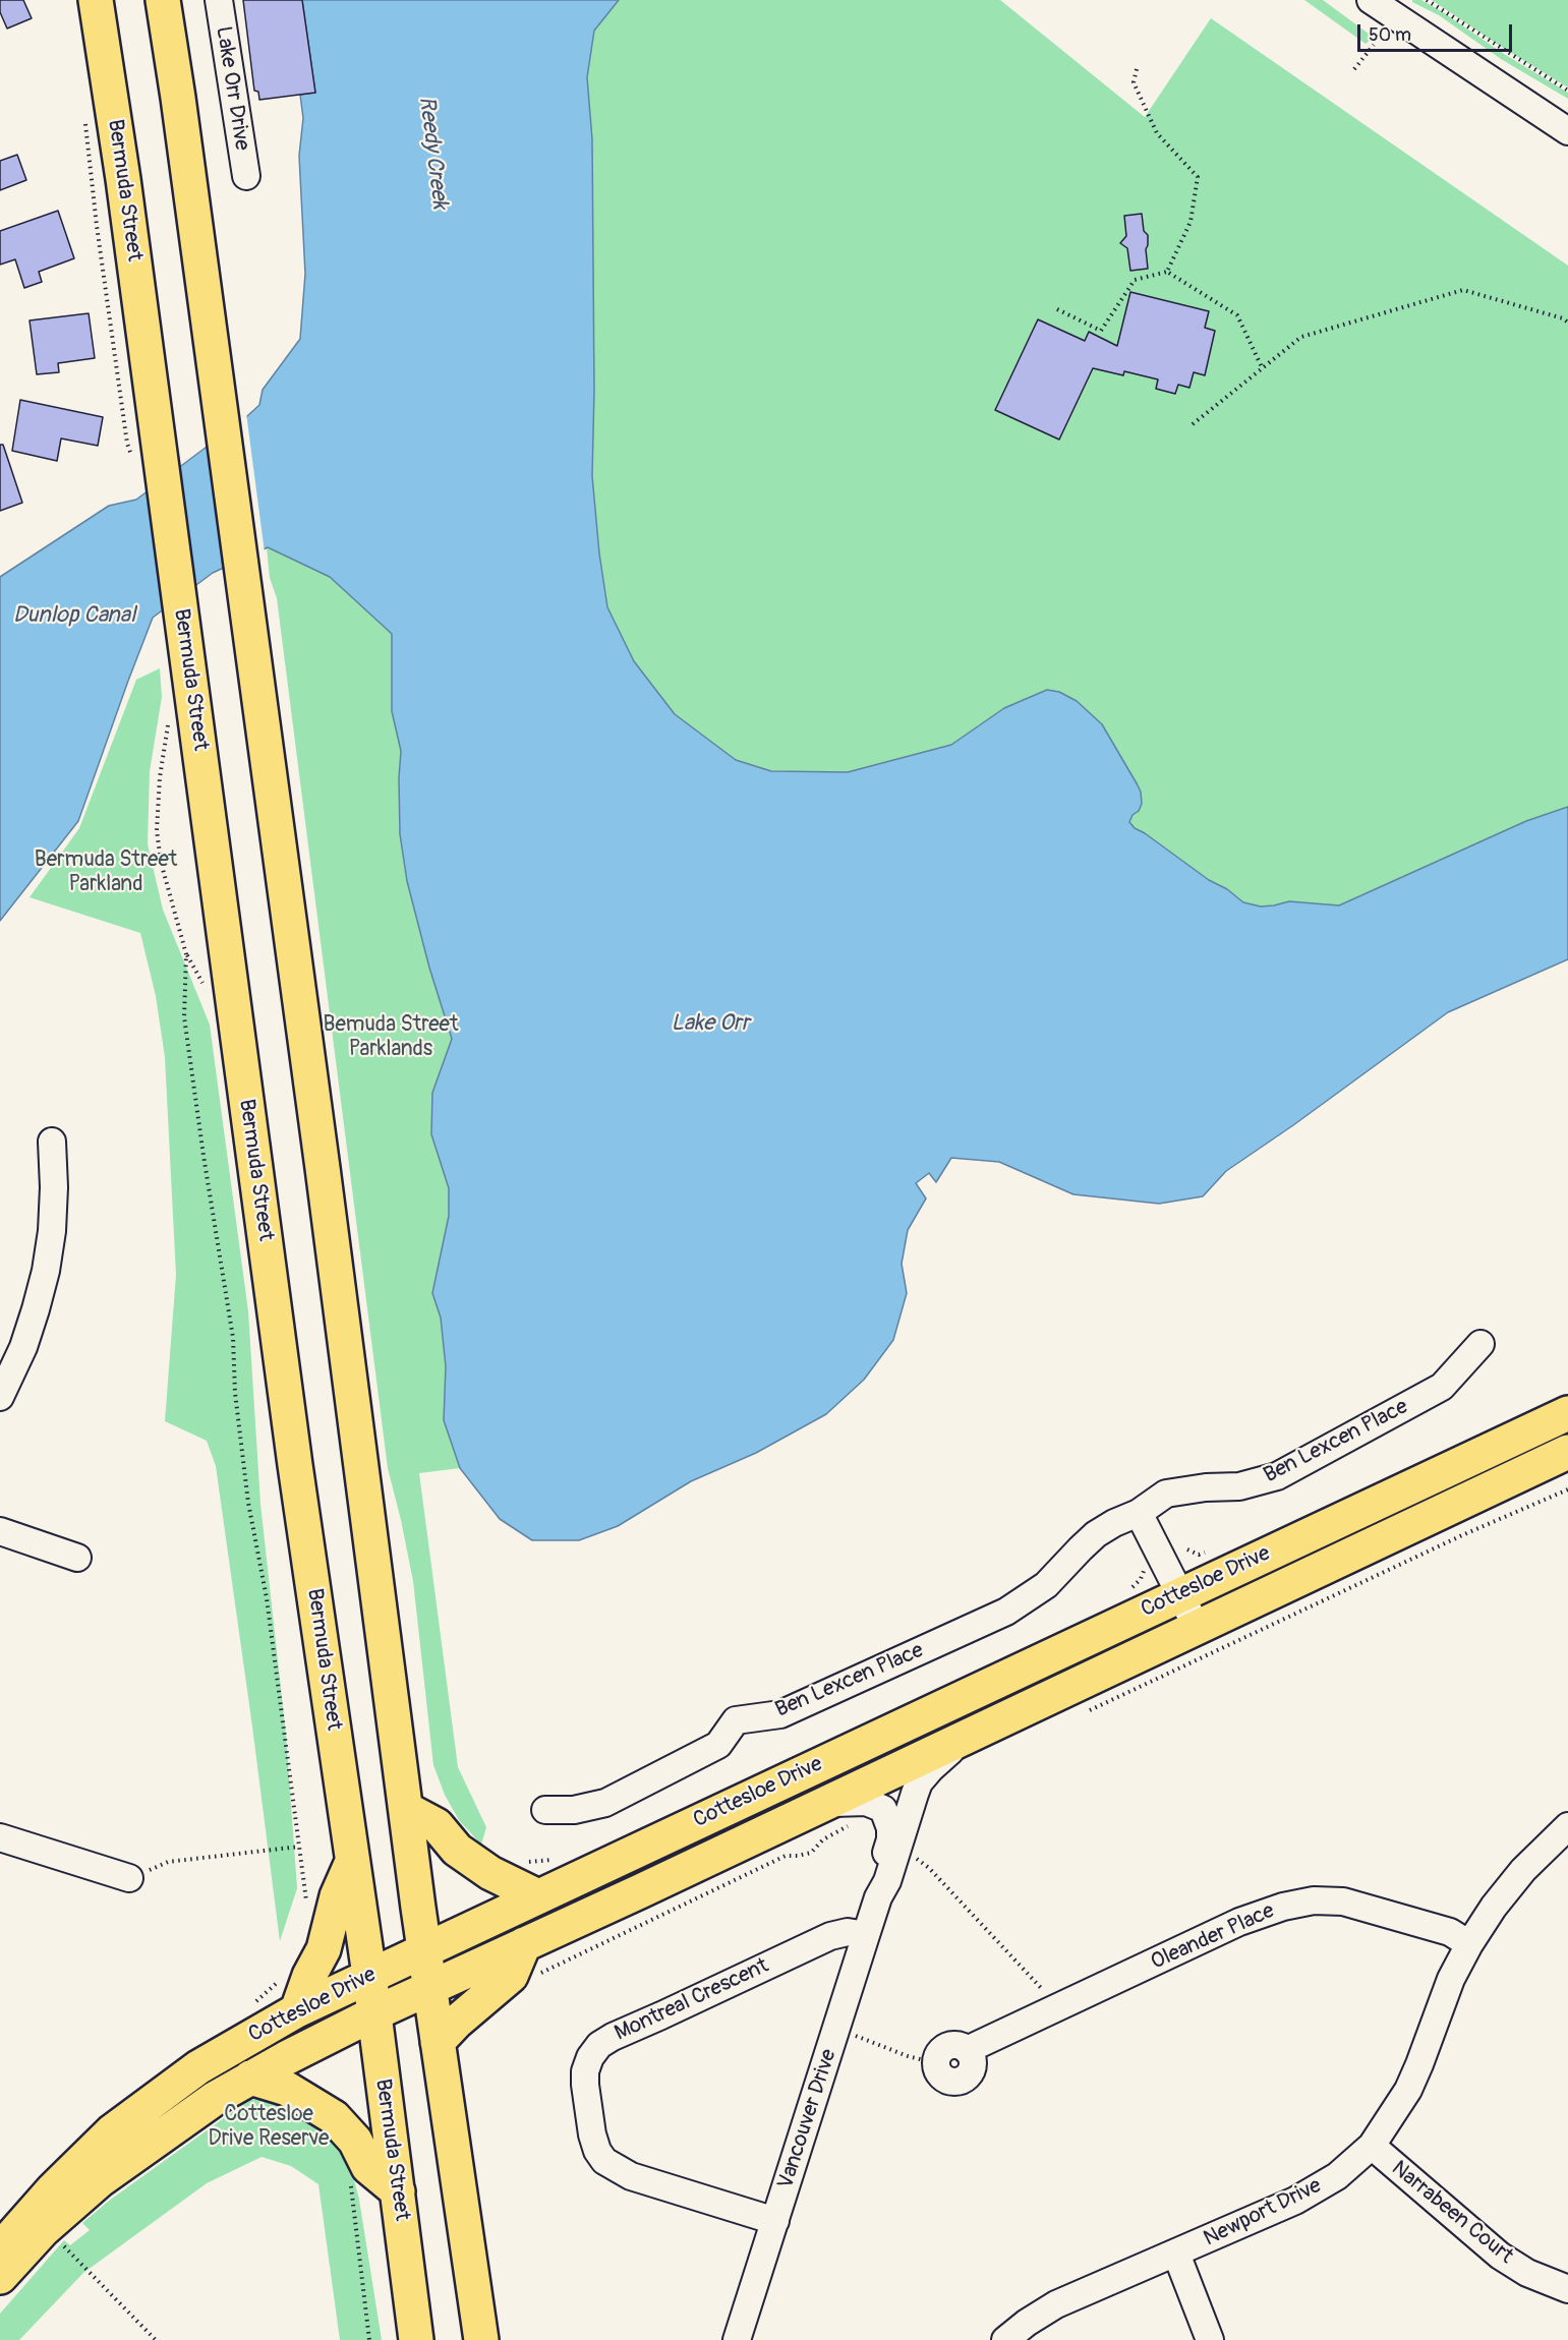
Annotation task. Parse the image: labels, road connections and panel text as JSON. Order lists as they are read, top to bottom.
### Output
{
  "streets": {
    "main road": ["Bermuda Street", "Cottesloe Drive"],
    "street": [
      "Lake Orr Drive",
      "Ben Lexcen Place",
      "Oleander Place",
      "Montreal Crescent",
      "Vancouver Drive",
      "Newport Drive",
      "Narrabeen Court"
    ]
  },
  "crossings": [
    ["Bermuda Street", "Cottesloe Drive"],
    ["Cottesloe Drive", "Vancouver Drive"],
    ["Oleander Place", "Newport Drive"],
    ["Montreal Crescent", "Vancouver Drive"],
    ["Newport Drive", "Narrabeen Court"]
  ],
  "water": ["Reedy Creek", "Dunlop Canal", "Lake Orr"],
  "parks": ["Bermuda Street Parkland", "Bemuda Street Parklands", "Cottesloe Drive Reserve"],
  "scale_bar": "50 m"
}
